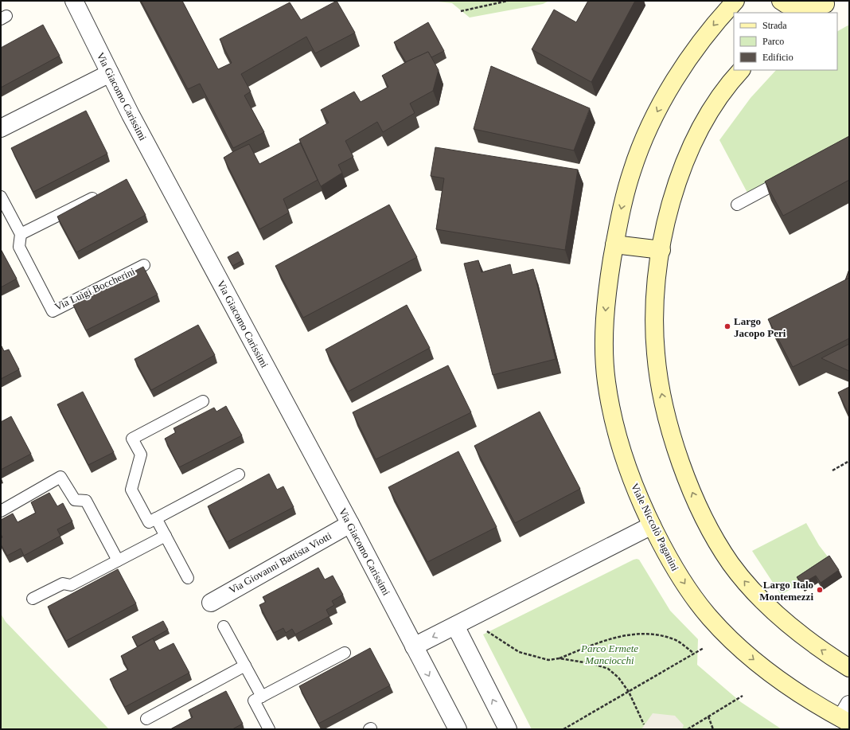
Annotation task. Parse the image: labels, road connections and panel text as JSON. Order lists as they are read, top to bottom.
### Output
{
  "streets": {
    "street": ["Via Giacomo Carissimi", "Viale Niccolò Paganini", "Via Giovanni Battista Viotti"],
    "lane": ["Via Luigi Boccherini"]
  },
  "crossings": [
    ["Via Giacomo Carissimi", "Via Giovanni Battista Viotti"]
  ],
  "parks": ["Parco Ermete Manciocchi"],
  "places": ["Largo Jacopo Peri", "Largo Italo Montemezzi"],
  "legend": ["Strada", "Parco", "Edificio"]
}
